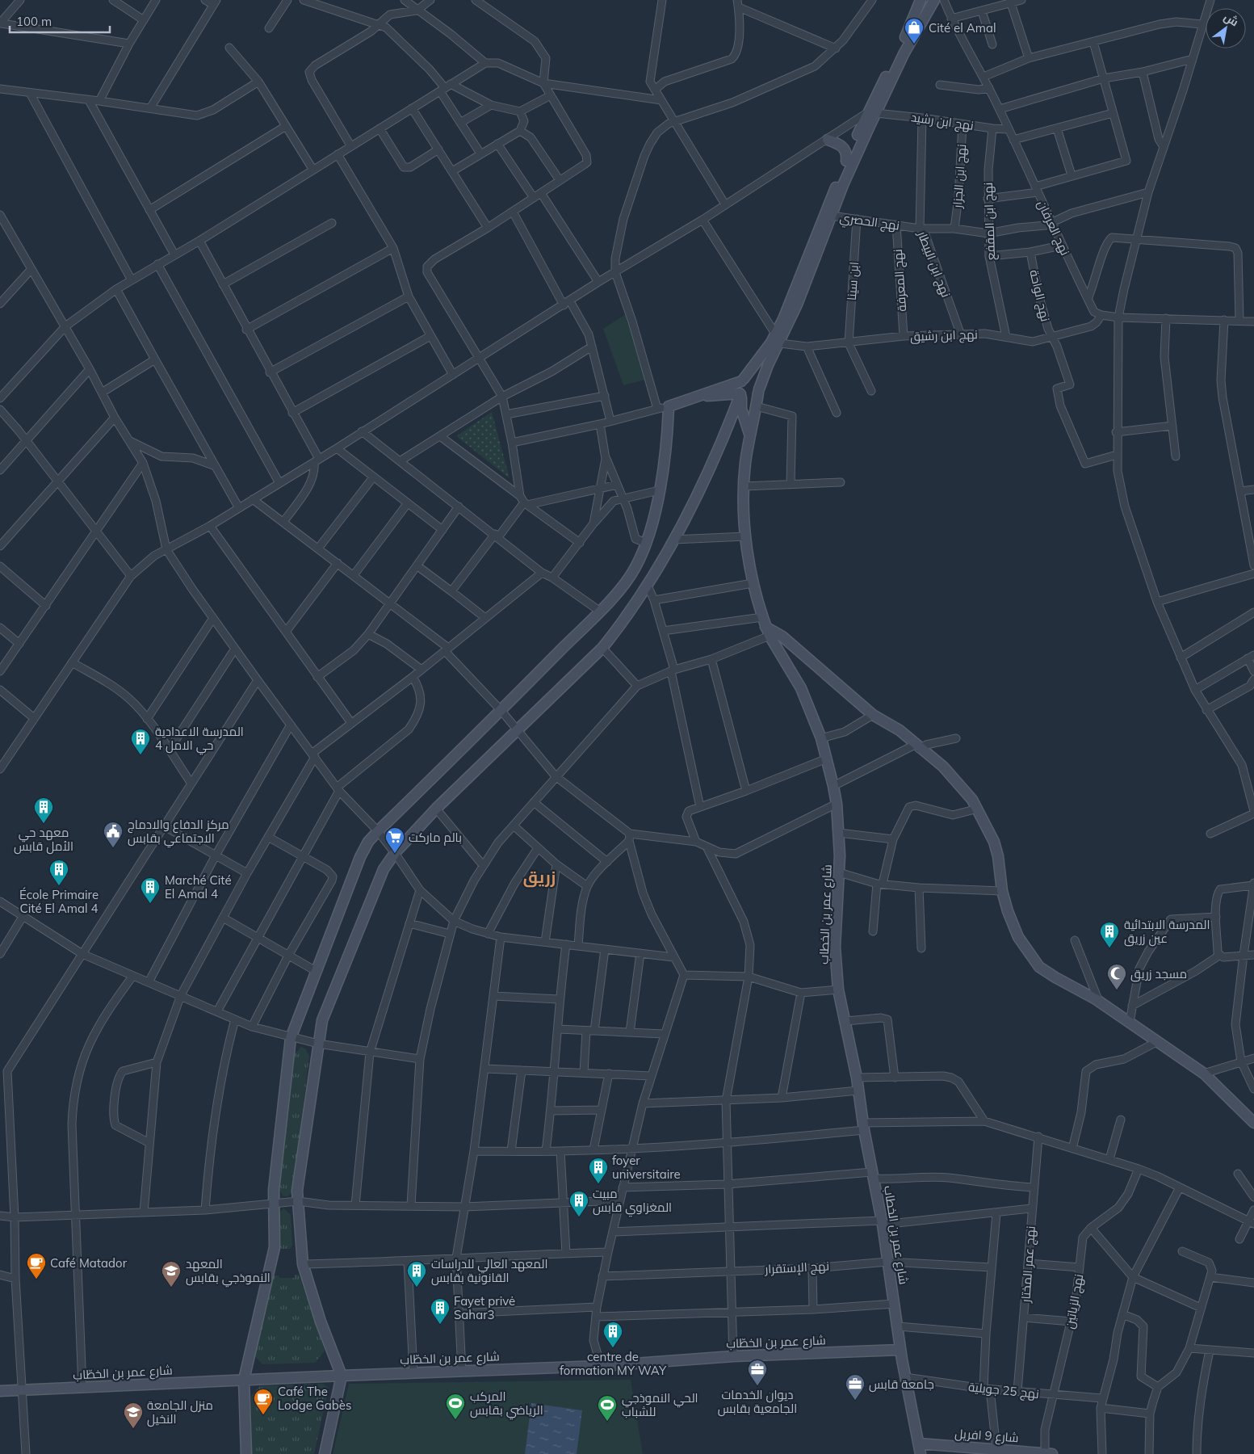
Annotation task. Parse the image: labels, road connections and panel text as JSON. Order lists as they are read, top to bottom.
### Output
{
  "streets": {
    "street": [
      "نهج ابن رشيد",
      "نهج ابن الجزار",
      "نهج الحصري",
      "نهج ابن المقفع",
      "نهج العرفان",
      "نهج ابن البيطار",
      "نهج المعرفة",
      "ابن سينا",
      "نهج الواحة",
      "نهج ابن رشيق",
      "شارع عمر بن الخطاب",
      "نهج عمر المختار",
      "نهج الإستقرار",
      "نهج الزياتين",
      "شارع عمر بن الخطّاب",
      "نهج 25 جويلية",
      "شارع 9 افريل"
    ]
  },
  "crossings": [
    ["نهج ابن رشيد", "نهج ابن الجزار"],
    ["نهج ابن رشيد", "نهج ابن المقفع"],
    ["نهج ابن رشيد", "نهج العرفان"],
    ["نهج ابن رشيد", "نهج ابن البيطار"],
    ["نهج ابن الجزار", "نهج الحصري"],
    ["نهج الحصري", "نهج ابن المقفع"],
    ["نهج الحصري", "نهج العرفان"],
    ["نهج الحصري", "نهج ابن البيطار"],
    ["نهج الحصري", "نهج المعرفة"],
    ["نهج الحصري", "ابن سينا"],
    ["نهج ابن المقفع", "نهج ابن رشيق"],
    ["نهج العرفان", "نهج ابن رشيق"],
    ["نهج ابن البيطار", "نهج ابن رشيق"],
    ["نهج المعرفة", "نهج ابن رشيق"],
    ["ابن سينا", "نهج ابن رشيق"],
    ["نهج الواحة", "نهج ابن رشيق"],
    ["نهج ابن رشيق", "شارع عمر بن الخطاب"],
    ["شارع عمر بن الخطاب", "نهج الإستقرار"],
    ["شارع عمر بن الخطاب", "شارع عمر بن الخطّاب"],
    ["شارع عمر بن الخطاب", "نهج 25 جويلية"],
    ["شارع عمر بن الخطاب", "شارع 9 افريل"],
    ["نهج عمر المختار", "نهج 25 جويلية"],
    ["نهج الزياتين", "نهج 25 جويلية"],
    ["نهج الزياتين", "شارع 9 افريل"]
  ],
  "districts": ["زريق"],
  "places": {
    "shop": ["Cité el Amal"],
    "building": [
      "المدرسة الاعدادية حي الامل 4",
      "معهد حي الأمل قابس",
      "École Primaire Cité El Amal 4",
      "Marché Cité El Amal 4",
      "المدرسة الابتدائية عين زريق",
      "foyer universitaire",
      "مبيت المغزاوي قابس",
      "المعهد العالي للدراسات القانونية بقابس",
      "Fayet privė Sahar3",
      "centre de formation MY WAY"
    ],
    "public building": ["مركز الدفاع والادماج الاجتماعي بقابس"],
    "supermarket": ["بالم ماركت"],
    "mosque": ["مسجد زريق"],
    "cafe": ["Café Matador", "Café The Lodge Gabès"],
    "school or university": ["المعهد النموذجي بقابس", "منزل الجامعة النخيل"],
    "office": ["ديوان الخدمات الجامعية بقابس", "جامعة قابس"],
    "sports": ["المركب الرياضي بقابس", "الحي النموذجي للشباب"]
  },
  "scale_bar": "100 m",
  "north": "top right"
}
